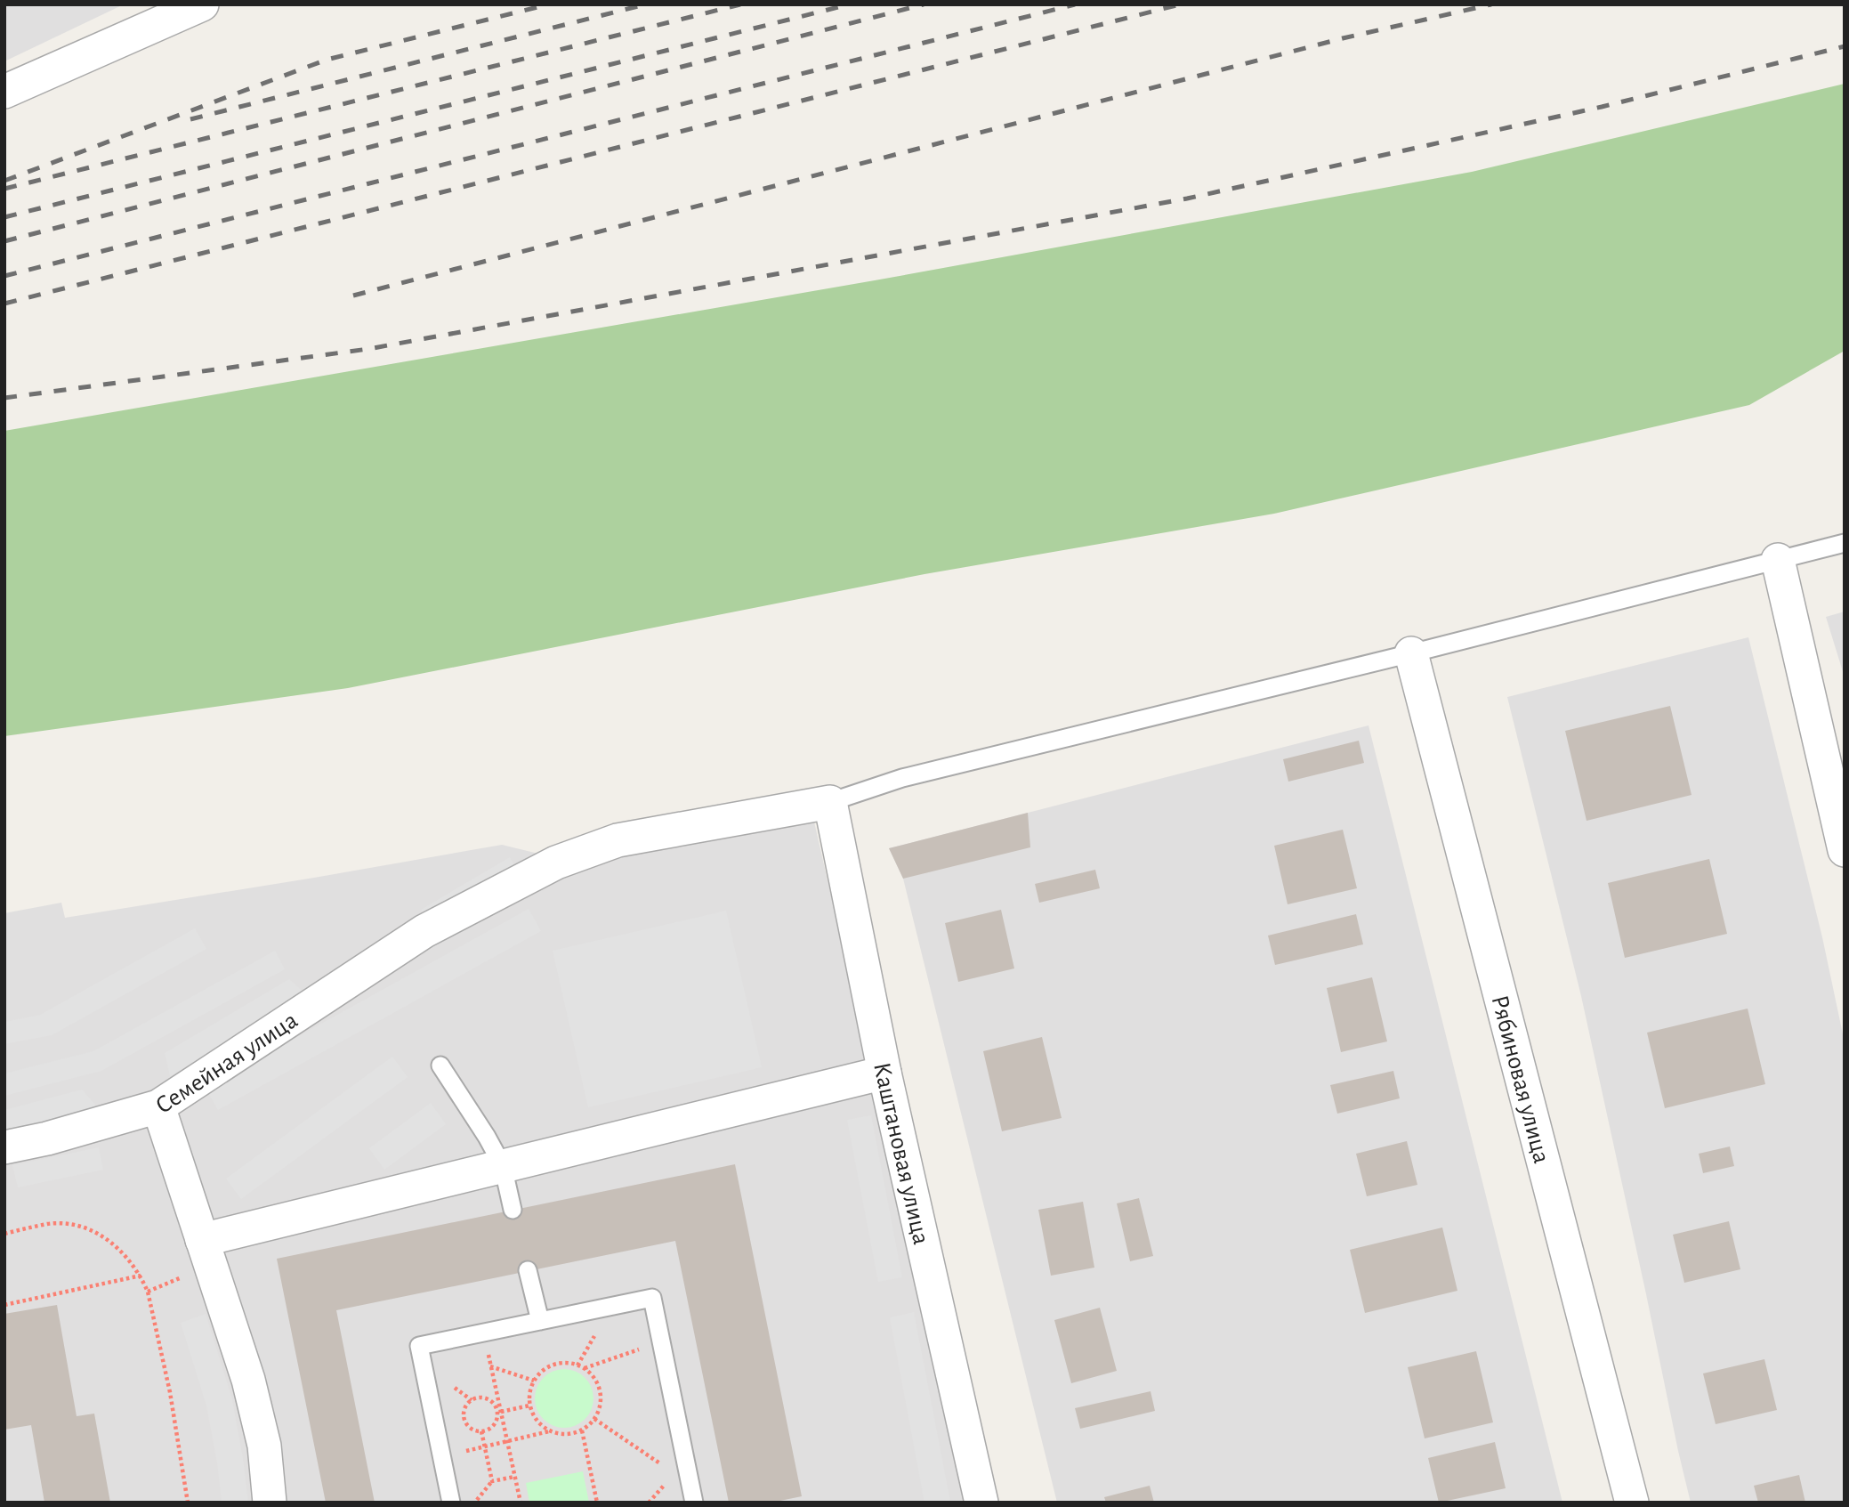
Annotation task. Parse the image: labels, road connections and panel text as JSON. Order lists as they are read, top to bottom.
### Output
{
  "streets": {
    "street": ["Семейная улица", "Рябиновая улица", "Каштановая улица"]
  },
  "crossings": [
    ["Семейная улица", "Каштановая улица"]
  ]
}
